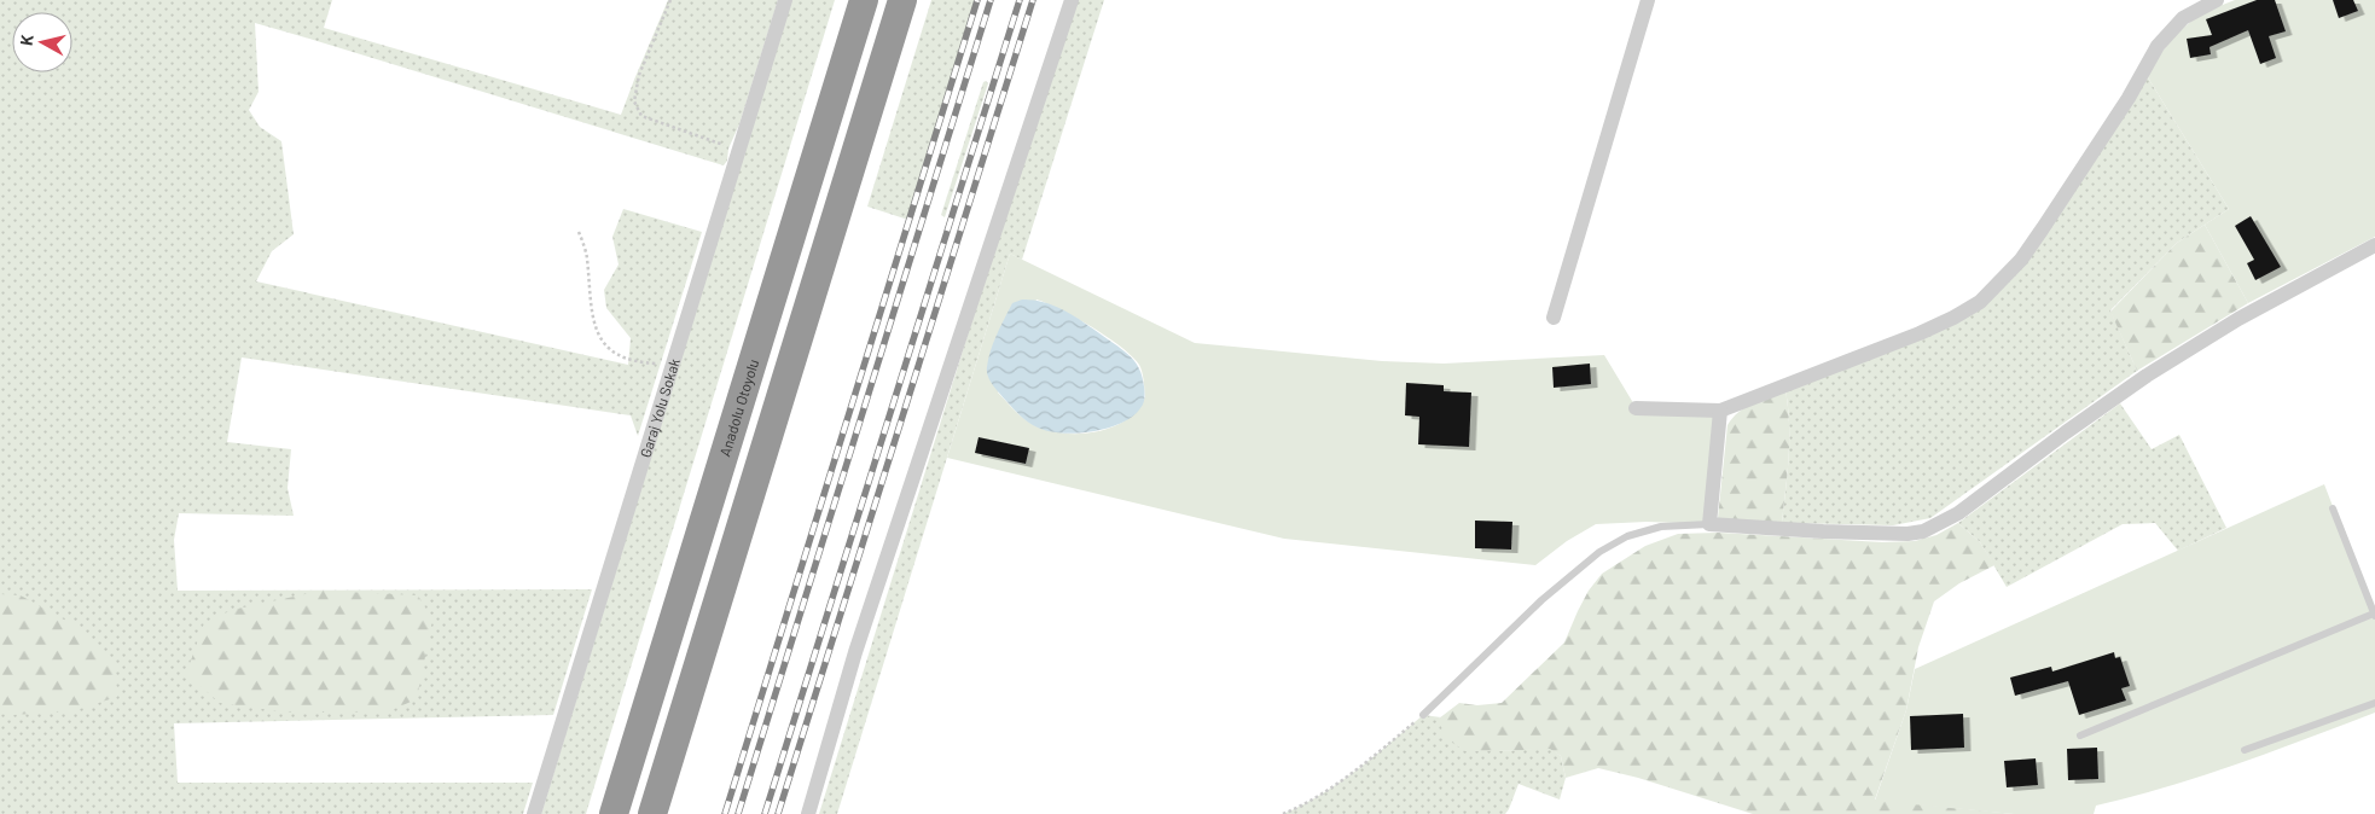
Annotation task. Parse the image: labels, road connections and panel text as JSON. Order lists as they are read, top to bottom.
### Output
{
  "streets": {
    "highway": ["Anadolu Otoyolu"],
    "street": ["Garaj Yolu Sokak"]
  },
  "north": "left"
}
